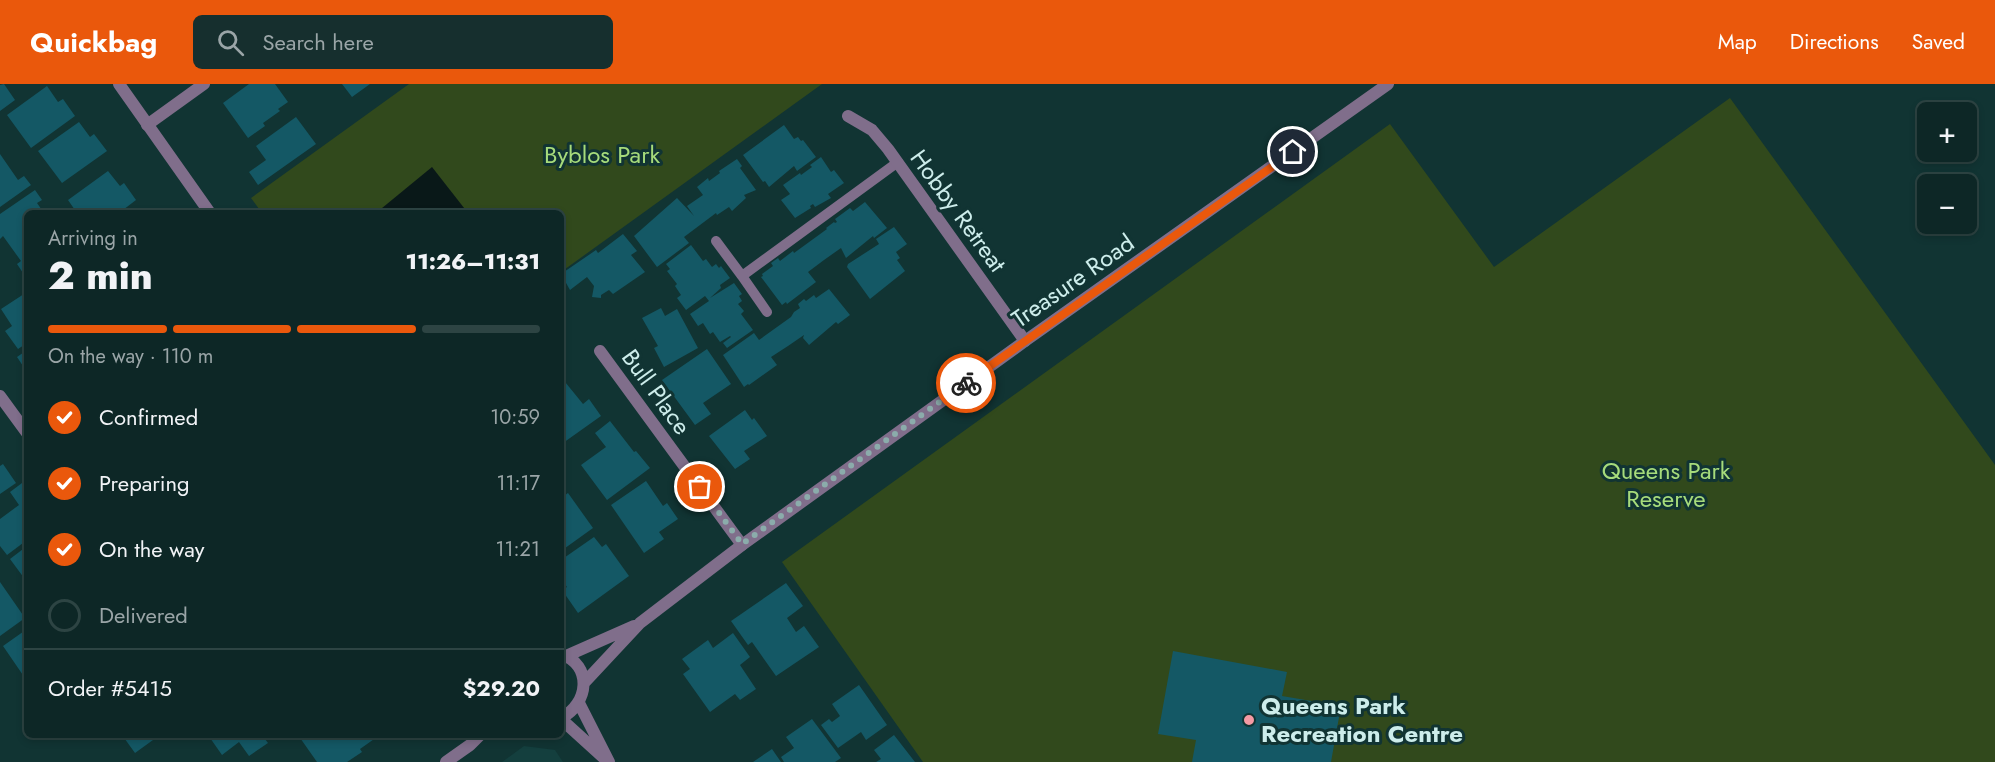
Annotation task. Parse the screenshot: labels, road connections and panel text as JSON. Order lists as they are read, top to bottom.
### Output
{
  "streets": {
    "street": ["Hobby Retreat", "Treasure Road", "Bull Place"]
  },
  "crossings": [
    ["Hobby Retreat", "Treasure Road"],
    ["Treasure Road", "Bull Place"]
  ],
  "parks": ["Byblos Park", "Queens Park Reserve"],
  "places": ["Queens Park Recreation Centre"],
  "page": {
    "header": "Quickbag",
    "search": "Search here",
    "nav": ["Map", "Directions", "Saved"],
    "map_buttons": ["+", "−"],
    "heading": ["2 min", "Arriving in", "11:26–11:31"],
    "panel": ["Order #5415", "$29.20"],
    "bar": "On the way · 110 m",
    "list": [
      ["Confirmed", "10:59"],
      ["Preparing", "11:17"],
      ["On the way", "11:21"],
      "Delivered"
    ]
  }
}
